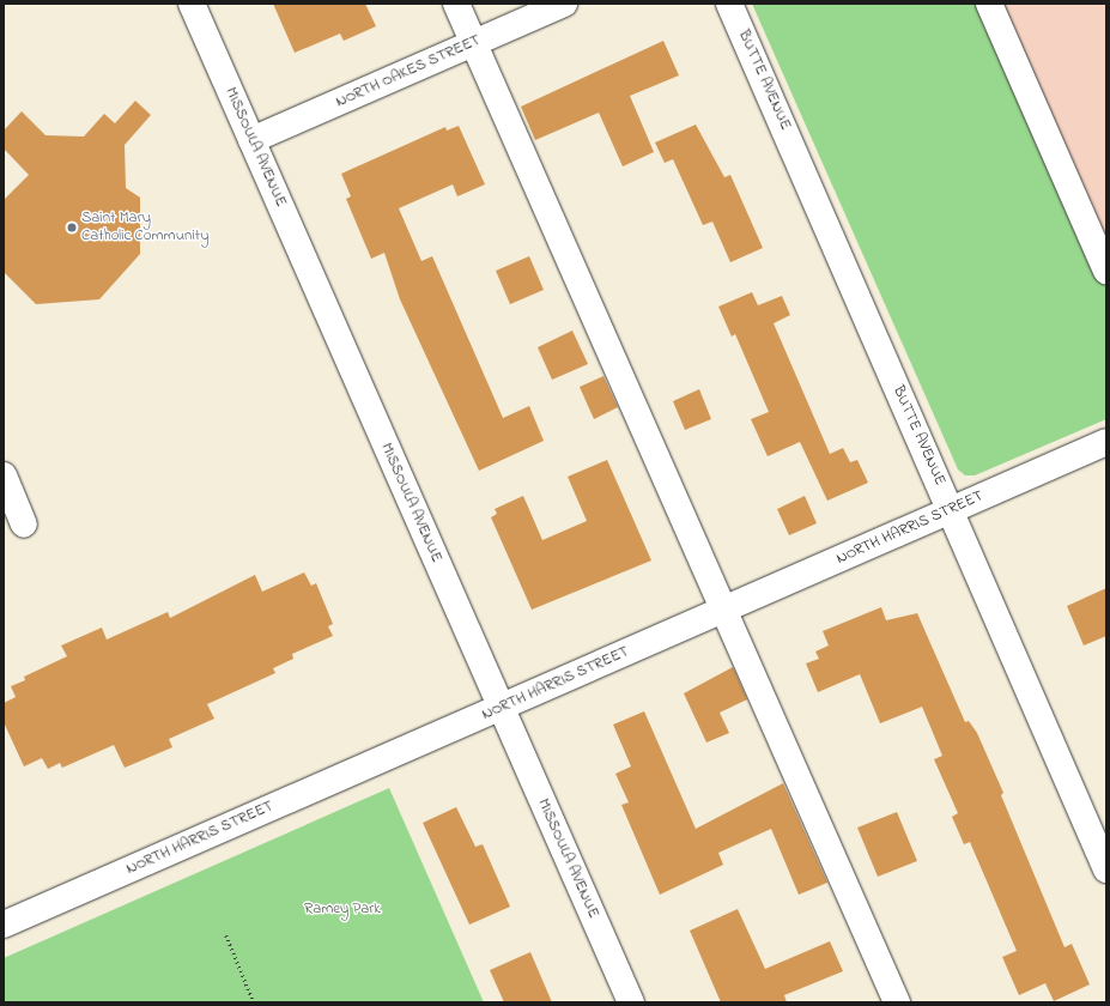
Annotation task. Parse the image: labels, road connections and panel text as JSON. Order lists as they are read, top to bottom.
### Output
{
  "streets": {
    "street": [
      "NORTH OAKES STREET",
      "BUTTE AVENUE",
      "MISSOULA AVENUE",
      "NORTH HARRIS STREET"
    ]
  },
  "crossings": [
    ["NORTH OAKES STREET", "MISSOULA AVENUE"],
    ["BUTTE AVENUE", "NORTH HARRIS STREET"],
    ["MISSOULA AVENUE", "NORTH HARRIS STREET"]
  ],
  "parks": ["Ramey Park"],
  "places": ["Saint Mary Catholic Community"]
}
